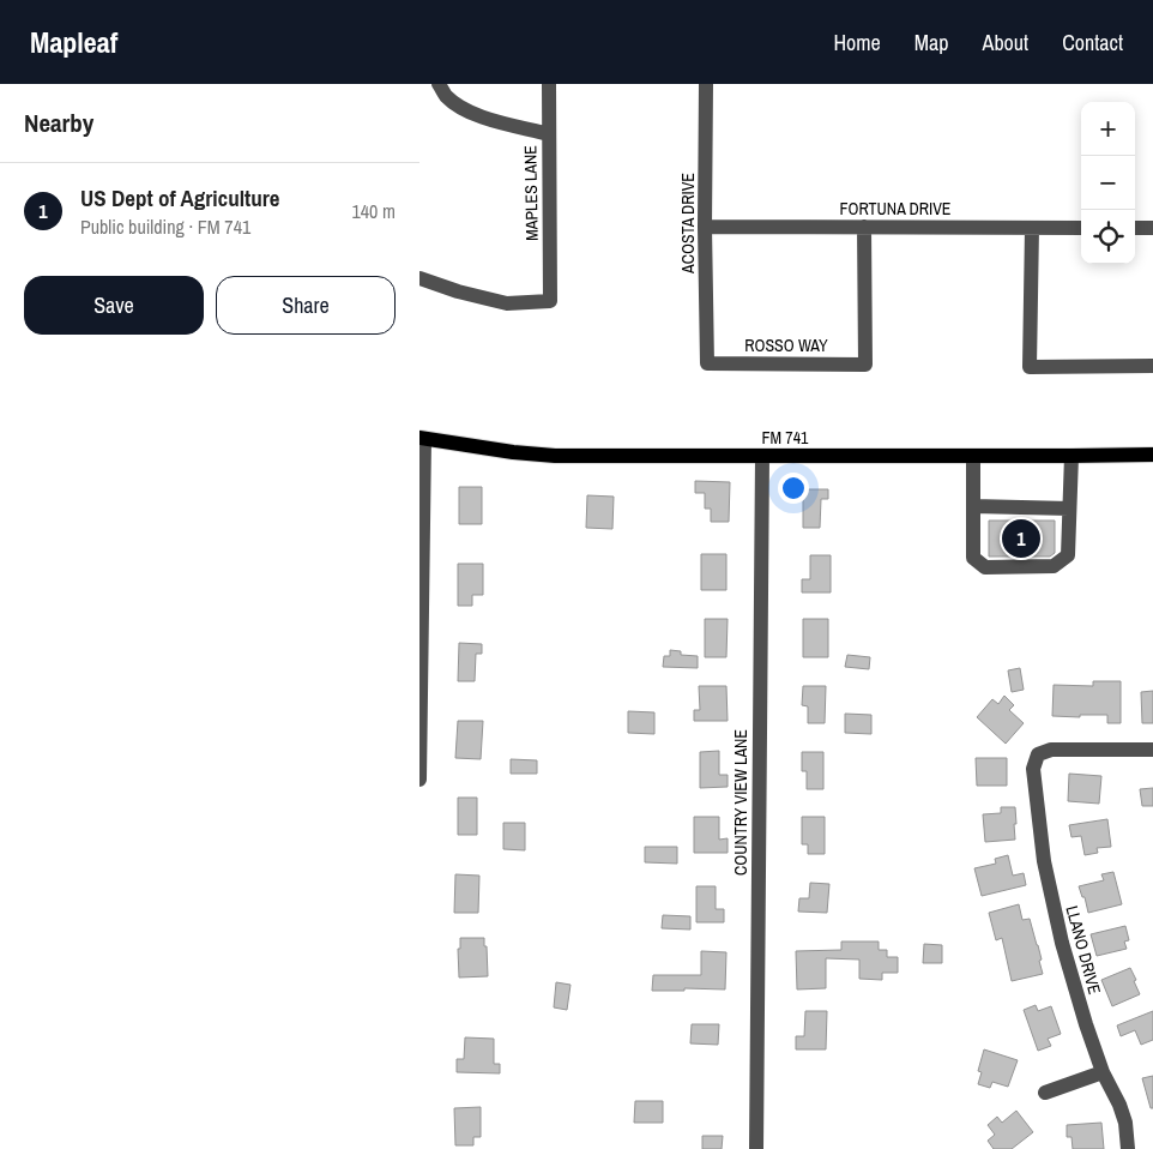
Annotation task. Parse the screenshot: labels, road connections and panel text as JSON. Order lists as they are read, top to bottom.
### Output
{
  "streets": {
    "main road": ["FM 741"],
    "street": [
      "MAPLES LANE",
      "FORTUNA DRIVE",
      "ACOSTA DRIVE",
      "ROSSO WAY",
      "COUNTRY VIEW LANE",
      "LLANO DRIVE"
    ]
  },
  "crossings": [
    ["FORTUNA DRIVE", "ACOSTA DRIVE"],
    ["FORTUNA DRIVE", "ROSSO WAY"],
    ["ACOSTA DRIVE", "ROSSO WAY"],
    ["FM 741", "COUNTRY VIEW LANE"]
  ],
  "page": {
    "header": "Mapleaf",
    "nav": [
      "Home",
      "Map",
      "About",
      "Contact"
    ],
    "heading": "Nearby",
    "map_buttons": ["+", "−"],
    "list": [
      {
        "mark": "1",
        "name": "US Dept of Agriculture",
        "note": "Public building · FM 741",
        "value": "140 m"
      }
    ],
    "buttons": ["Save", "Share"],
    "pins": "1"
  }
}
